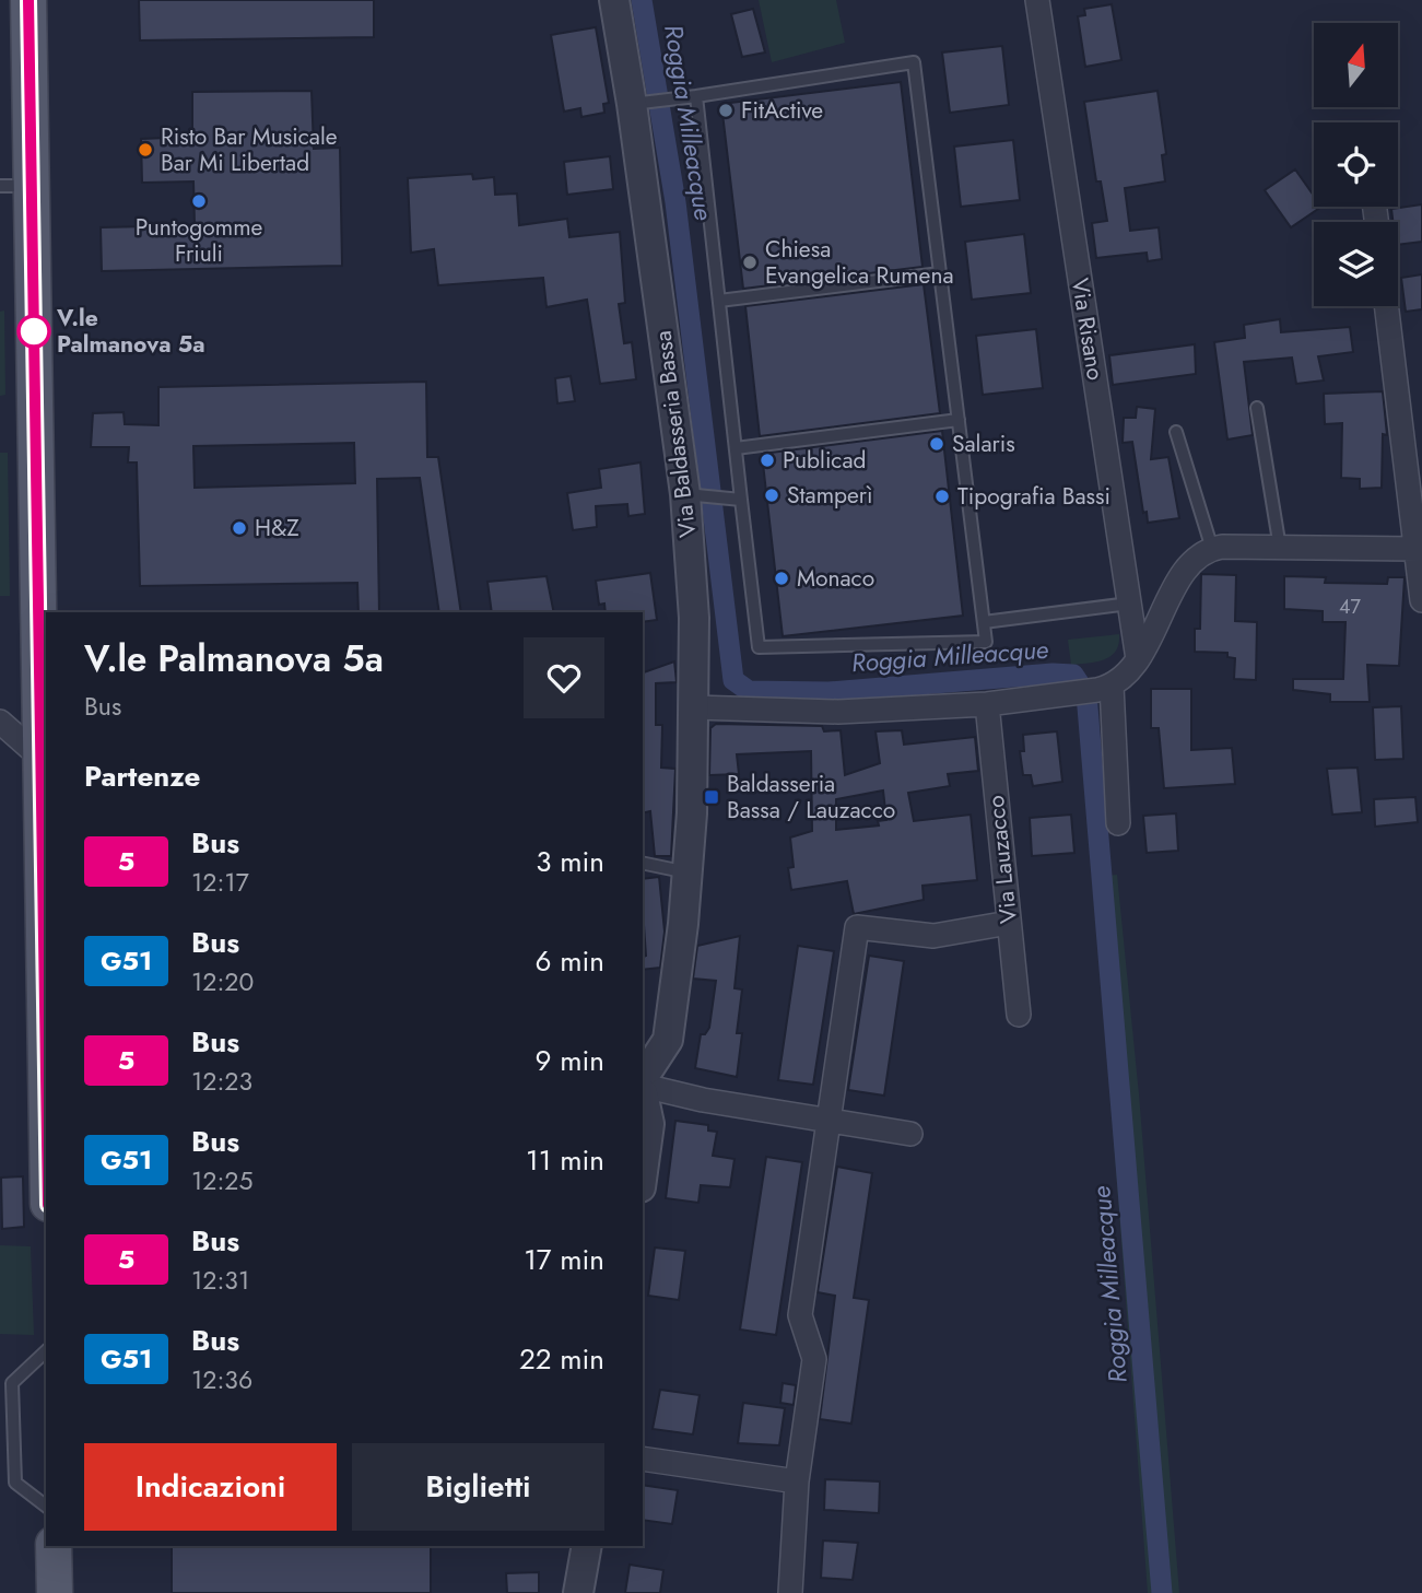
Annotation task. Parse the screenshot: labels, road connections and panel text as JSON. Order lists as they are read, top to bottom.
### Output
{
  "streets": {
    "street": ["Via Risano", "Via Baldasseria Bassa", "Via Lauzacco"]
  },
  "water": ["Roggia Milleacque"],
  "places": {
    "other": [
      "FitActive",
      "Risto Bar Musicale Bar Mi Libertad",
      "Puntogomme Friuli",
      "Chiesa Evangelica Rumena",
      "V.le Palmanova 5a",
      "Salaris",
      "Publicad",
      "Stamperì",
      "Tipografia Bassi",
      "H&Z",
      "Monaco"
    ],
    "transit": ["Baldasseria Bassa / Lauzacco"]
  },
  "lines": ["bus line 5"],
  "house_numbers": ["47"],
  "north": "top",
  "page": {
    "heading": [
      ["V.le Palmanova 5a", "Bus"],
      "Partenze"
    ],
    "list": [
      {
        "mark": "5",
        "name": "Bus",
        "note": "12:17",
        "value": "3 min"
      },
      {
        "mark": "G51",
        "name": "Bus",
        "note": "12:20",
        "value": "6 min"
      },
      {
        "mark": "5",
        "name": "Bus",
        "note": "12:23",
        "value": "9 min"
      },
      {
        "mark": "G51",
        "name": "Bus",
        "note": "12:25",
        "value": "11 min"
      },
      {
        "mark": "5",
        "name": "Bus",
        "note": "12:31",
        "value": "17 min"
      },
      {
        "mark": "G51",
        "name": "Bus",
        "note": "12:36",
        "value": "22 min"
      }
    ],
    "buttons": ["Indicazioni", "Biglietti"]
  }
}
